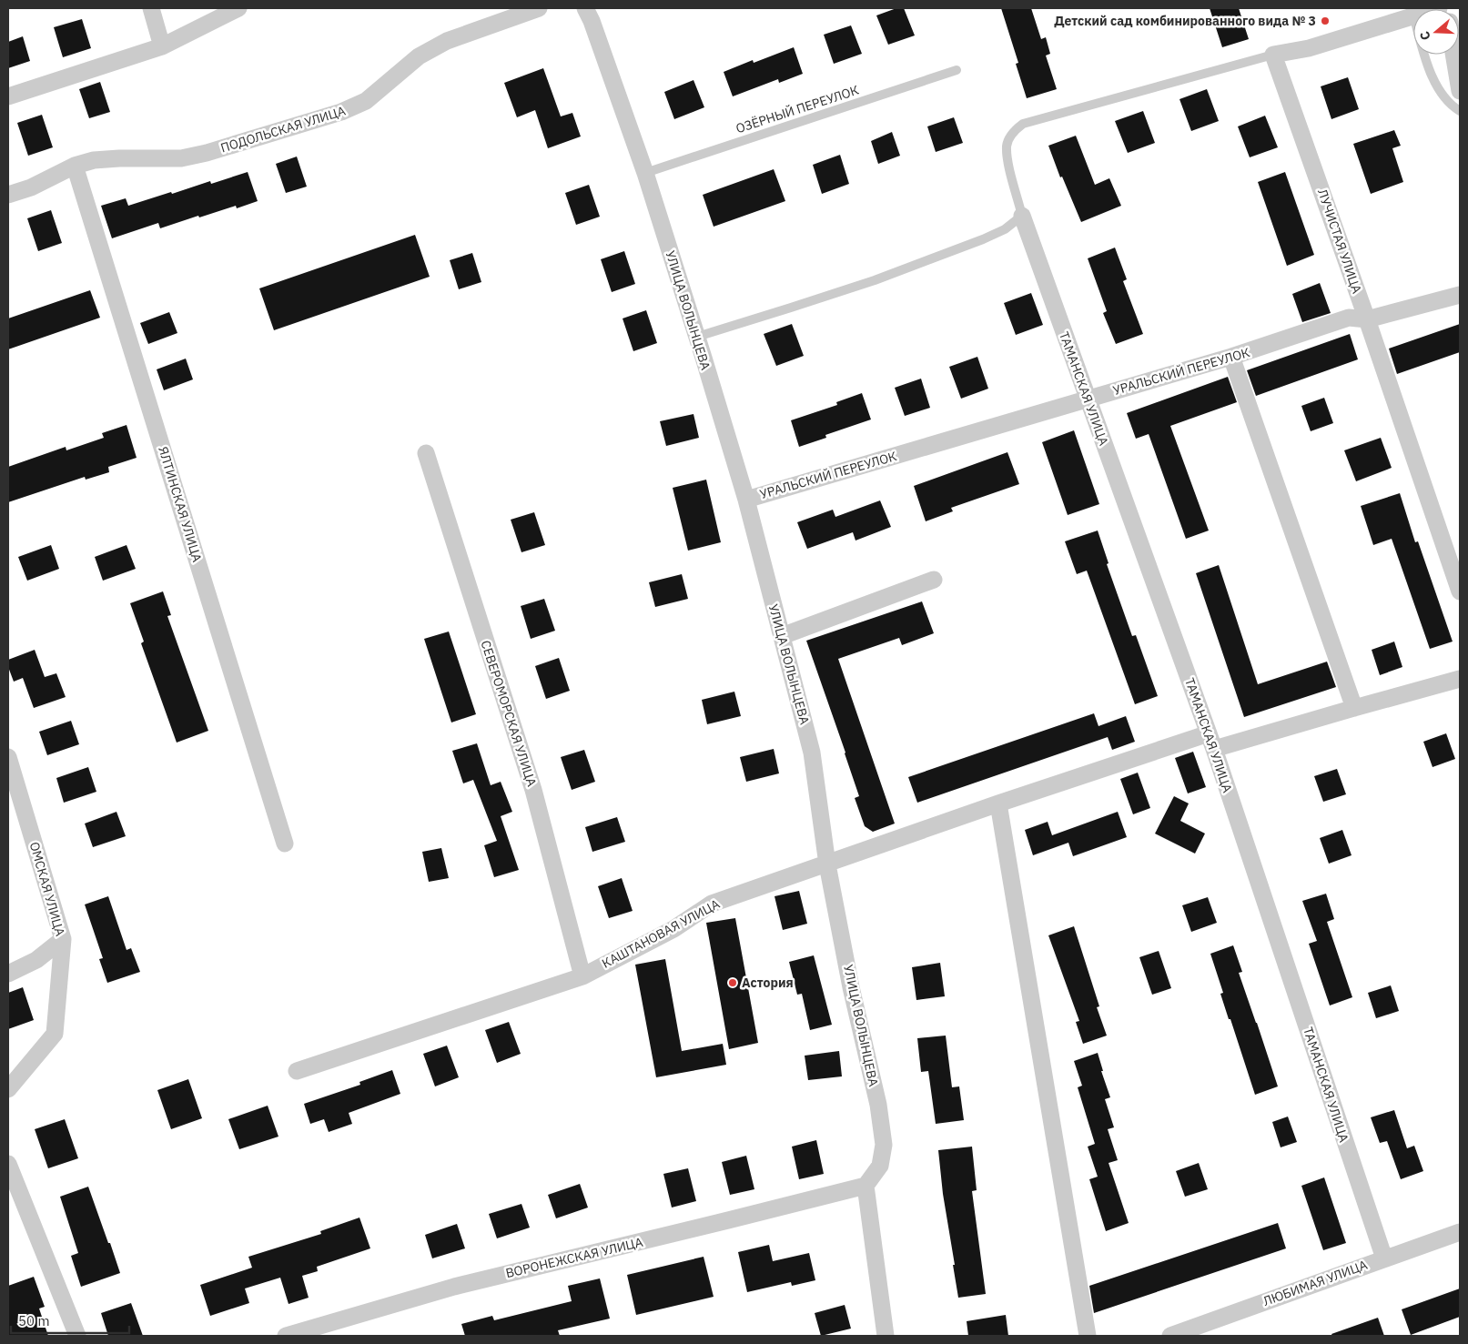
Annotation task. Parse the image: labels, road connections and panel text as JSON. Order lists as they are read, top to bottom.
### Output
{
  "streets": {
    "street": [
      "ПОДОЛЬСКАЯ УЛИЦА",
      "ЛУЧИСТАЯ УЛИЦА",
      "УЛИЦА ВОЛЫНЦЕВА",
      "УРАЛЬСКИЙ ПЕРЕУЛОК",
      "ТАМАНСКАЯ УЛИЦА",
      "ЯЛТИНСКАЯ УЛИЦА",
      "СЕВЕРОМОРСКАЯ УЛИЦА",
      "ОМСКАЯ УЛИЦА",
      "КАШТАНОВАЯ УЛИЦА",
      "ВОРОНЕЖСКАЯ УЛИЦА",
      "ЛЮБИМАЯ УЛИЦА"
    ],
    "lane": ["ОЗЁРНЫЙ ПЕРЕУЛОК"]
  },
  "crossings": [
    ["ОЗЁРНЫЙ ПЕРЕУЛОК", "УЛИЦА ВОЛЫНЦЕВА"],
    ["ПОДОЛЬСКАЯ УЛИЦА", "ЯЛТИНСКАЯ УЛИЦА"],
    ["ЛУЧИСТАЯ УЛИЦА", "УРАЛЬСКИЙ ПЕРЕУЛОК"],
    ["УЛИЦА ВОЛЫНЦЕВА", "УРАЛЬСКИЙ ПЕРЕУЛОК"],
    ["УЛИЦА ВОЛЫНЦЕВА", "КАШТАНОВАЯ УЛИЦА"],
    ["УЛИЦА ВОЛЫНЦЕВА", "ВОРОНЕЖСКАЯ УЛИЦА"],
    ["УРАЛЬСКИЙ ПЕРЕУЛОК", "ТАМАНСКАЯ УЛИЦА"],
    ["ТАМАНСКАЯ УЛИЦА", "КАШТАНОВАЯ УЛИЦА"],
    ["ТАМАНСКАЯ УЛИЦА", "ЛЮБИМАЯ УЛИЦА"],
    ["СЕВЕРОМОРСКАЯ УЛИЦА", "КАШТАНОВАЯ УЛИЦА"]
  ],
  "places": ["Детский сад комбинированного вида № 3", "Астория"],
  "scale_bar": "50 m",
  "north": "left"
}
